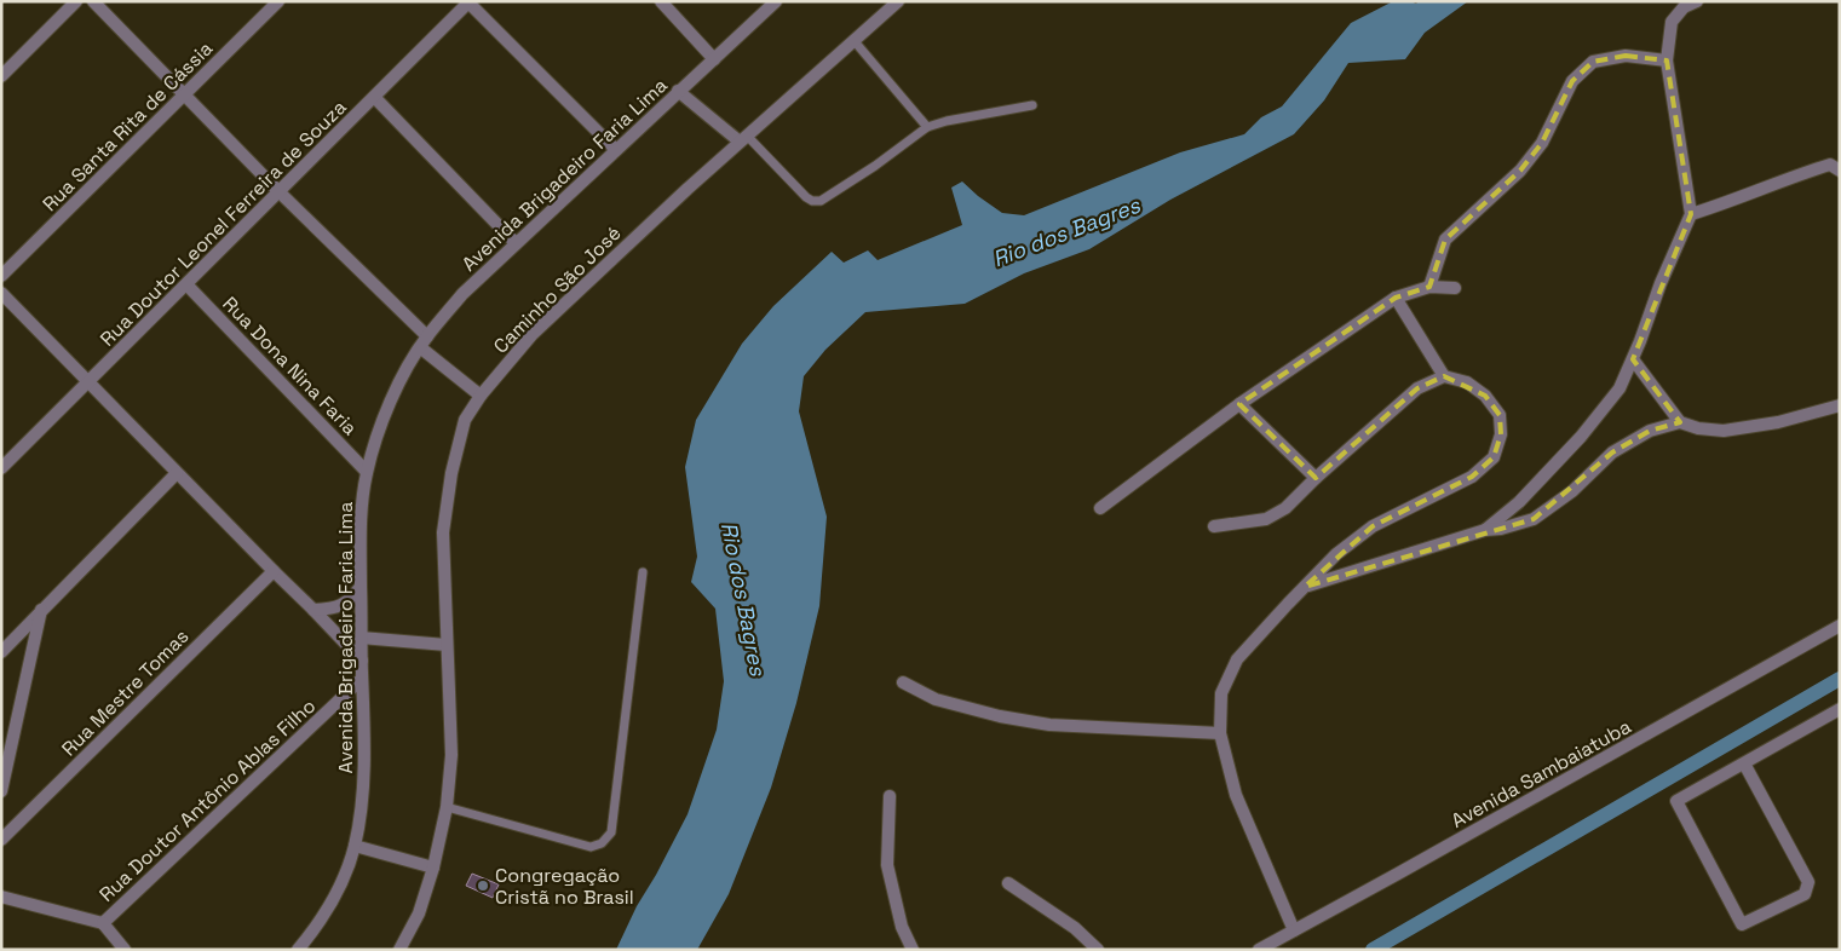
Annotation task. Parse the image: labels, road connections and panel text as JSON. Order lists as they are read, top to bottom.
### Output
{
  "streets": {
    "street": [
      "Rua Santa Rita de Cássia",
      "Avenida Brigadeiro Faria Lima",
      "Rua Doutor Leonel Ferreira de Souza",
      "Caminho São José",
      "Rua Dona Nina Faria",
      "Rua Mestre Tomas",
      "Avenida Sambaiatuba",
      "Rua Doutor Antônio Ablas Filho"
    ]
  },
  "crossings": [
    ["Avenida Brigadeiro Faria Lima", "Rua Dona Nina Faria"],
    ["Avenida Brigadeiro Faria Lima", "Rua Doutor Antônio Ablas Filho"],
    ["Rua Doutor Leonel Ferreira de Souza", "Rua Dona Nina Faria"]
  ],
  "water": ["Rio dos Bagres"],
  "places": ["Congregação Cristã no Brasil"]
}
